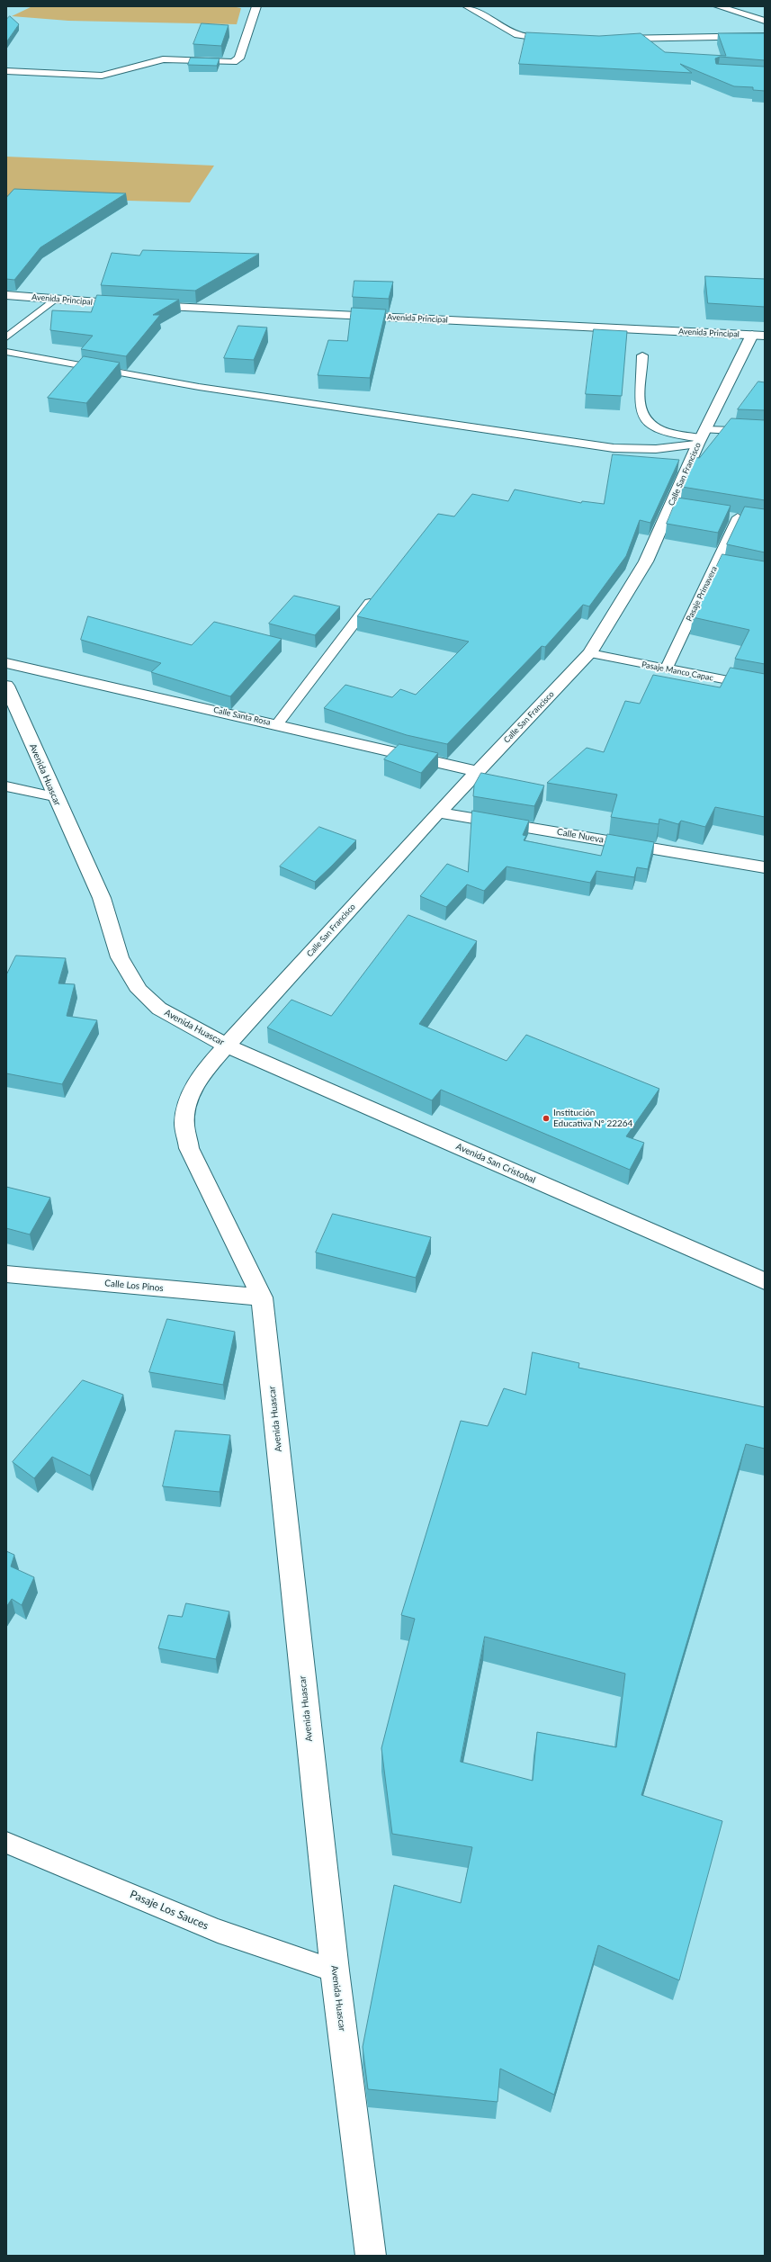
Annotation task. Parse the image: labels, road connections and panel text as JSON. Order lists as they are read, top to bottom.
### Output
{
  "streets": {
    "main road": [
      "Avenida Principal",
      "Calle San Francisco",
      "Calle Santa Rosa",
      "Avenida Huascar",
      "Calle Nueva",
      "Avenida San Cristobal",
      "Calle Los Pinos"
    ],
    "lane": ["Pasaje Primavera", "Pasaje Manco Capac", "Pasaje Los Sauces"]
  },
  "crossings": [
    ["Avenida Principal", "Calle San Francisco"],
    ["Calle San Francisco", "Pasaje Manco Capac"],
    ["Calle San Francisco", "Calle Santa Rosa"],
    ["Calle San Francisco", "Avenida Huascar"],
    ["Calle San Francisco", "Calle Nueva"],
    ["Calle San Francisco", "Avenida San Cristobal"],
    ["Pasaje Primavera", "Pasaje Manco Capac"],
    ["Avenida Huascar", "Avenida San Cristobal"],
    ["Avenida Huascar", "Calle Los Pinos"],
    ["Avenida Huascar", "Pasaje Los Sauces"]
  ],
  "places": ["Institución Educativa Nº 22264"]
}
